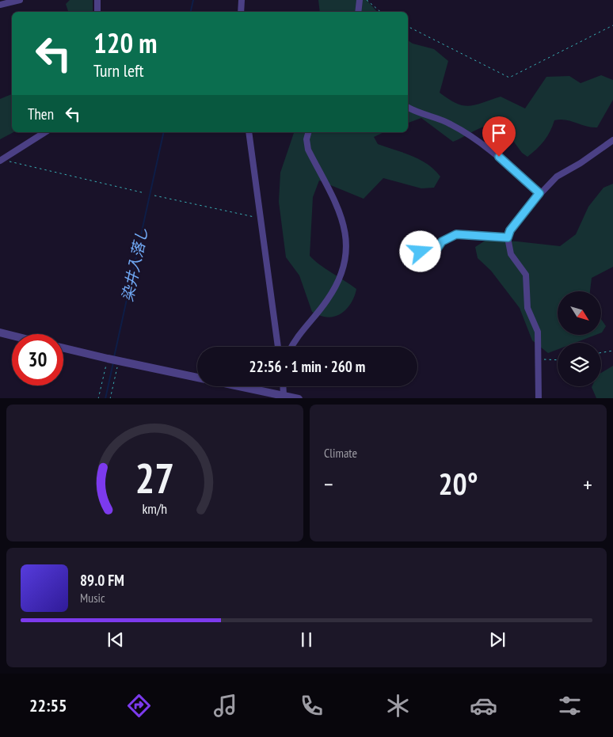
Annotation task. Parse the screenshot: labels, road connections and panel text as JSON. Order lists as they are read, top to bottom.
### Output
{
  "water": ["染井入落し"],
  "north": "bottom right",
  "page": {
    "turn": ["120 m", "Turn left"],
    "then": "Then",
    "limit": "30",
    "trip": "22:56 · 1 min · 260 m",
    "tile": "Climate",
    "heat": ["−", "20°", "+"],
    "song": ["89.0 FM", "Music"],
    "tabs": "22:55",
    "gauge": ["27", "km/h"]
  }
}
